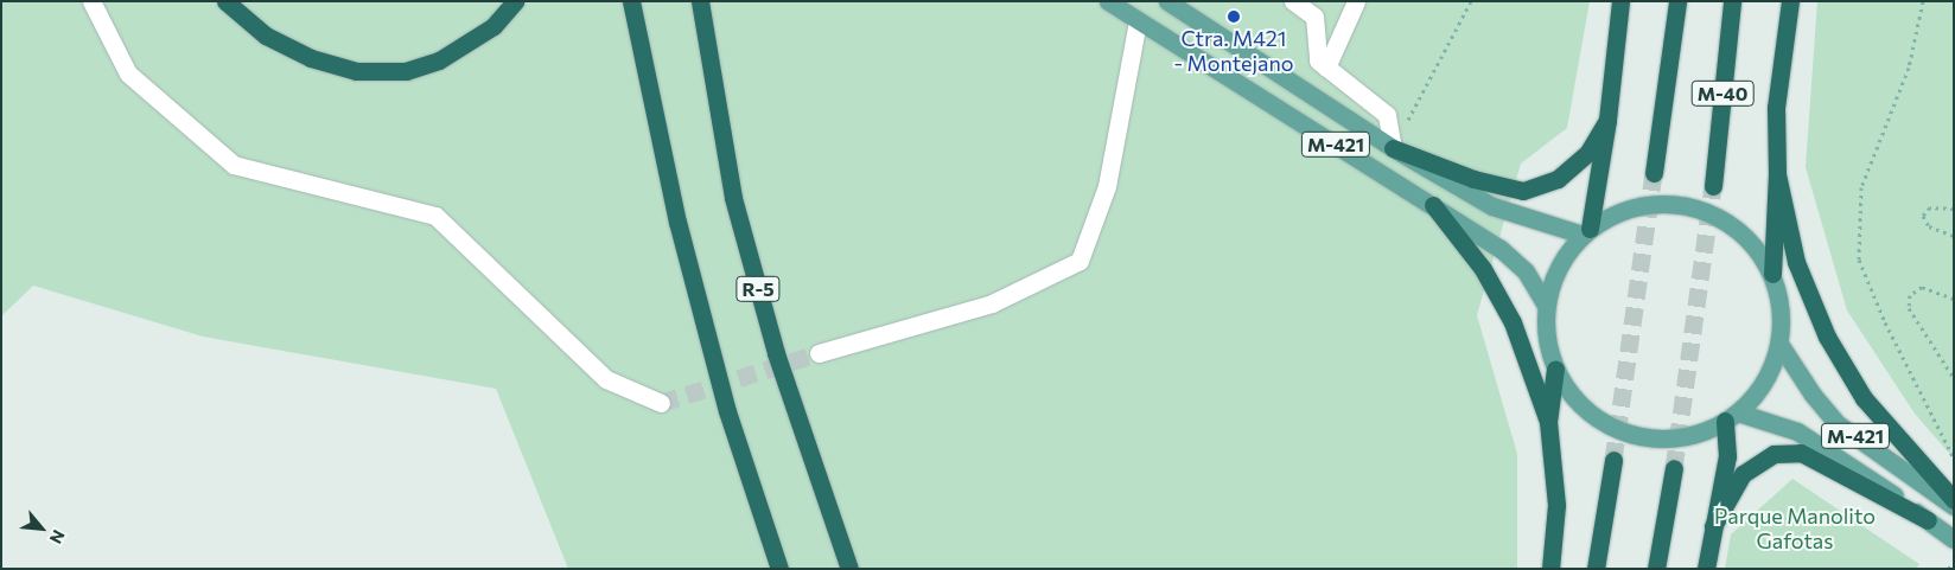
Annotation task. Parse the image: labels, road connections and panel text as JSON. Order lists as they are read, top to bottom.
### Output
{
  "streets": {
    "highway": ["M-40", "R-5"],
    "main road": ["M-421"]
  },
  "parks": ["Parque Manolito Gafotas"],
  "places": ["Ctra. M421 - Montejano"],
  "north": "bottom right"
}
